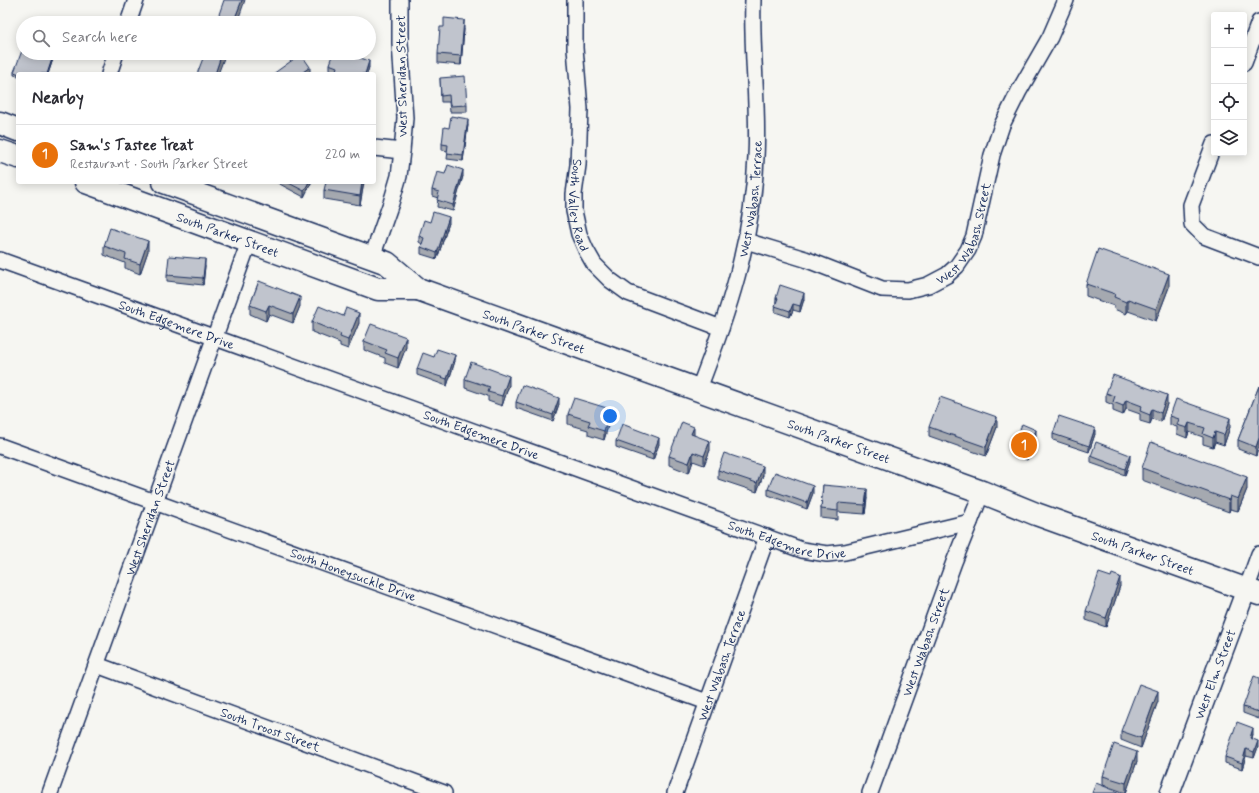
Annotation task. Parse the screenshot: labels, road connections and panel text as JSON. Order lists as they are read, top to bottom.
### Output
{
  "streets": {
    "highway": ["South Parker Street"],
    "street": [
      "West Sheridan Street",
      "West Wabash Terrace",
      "South Valley Road",
      "West Wabash Street",
      "South Edgemere Drive",
      "South Honeysuckle Drive",
      "West Elm Street",
      "South Troost Street"
    ]
  },
  "crossings": [
    ["West Sheridan Street", "South Parker Street"],
    ["West Sheridan Street", "South Edgemere Drive"],
    ["West Sheridan Street", "South Honeysuckle Drive"],
    ["West Sheridan Street", "South Troost Street"],
    ["West Wabash Terrace", "South Valley Road"],
    ["West Wabash Terrace", "West Wabash Street"],
    ["West Wabash Terrace", "South Parker Street"],
    ["West Wabash Terrace", "South Edgemere Drive"],
    ["West Wabash Terrace", "South Honeysuckle Drive"],
    ["West Wabash Street", "South Parker Street"],
    ["West Wabash Street", "South Edgemere Drive"],
    ["South Parker Street", "West Elm Street"]
  ],
  "page": {
    "map_buttons": ["+", "−"],
    "search": "Search here",
    "heading": "Nearby",
    "list": [
      {
        "mark": "1",
        "name": "Sam's Tastee Treat",
        "note": "Restaurant · South Parker Street",
        "value": "220 m"
      }
    ],
    "pins": "1"
  }
}
